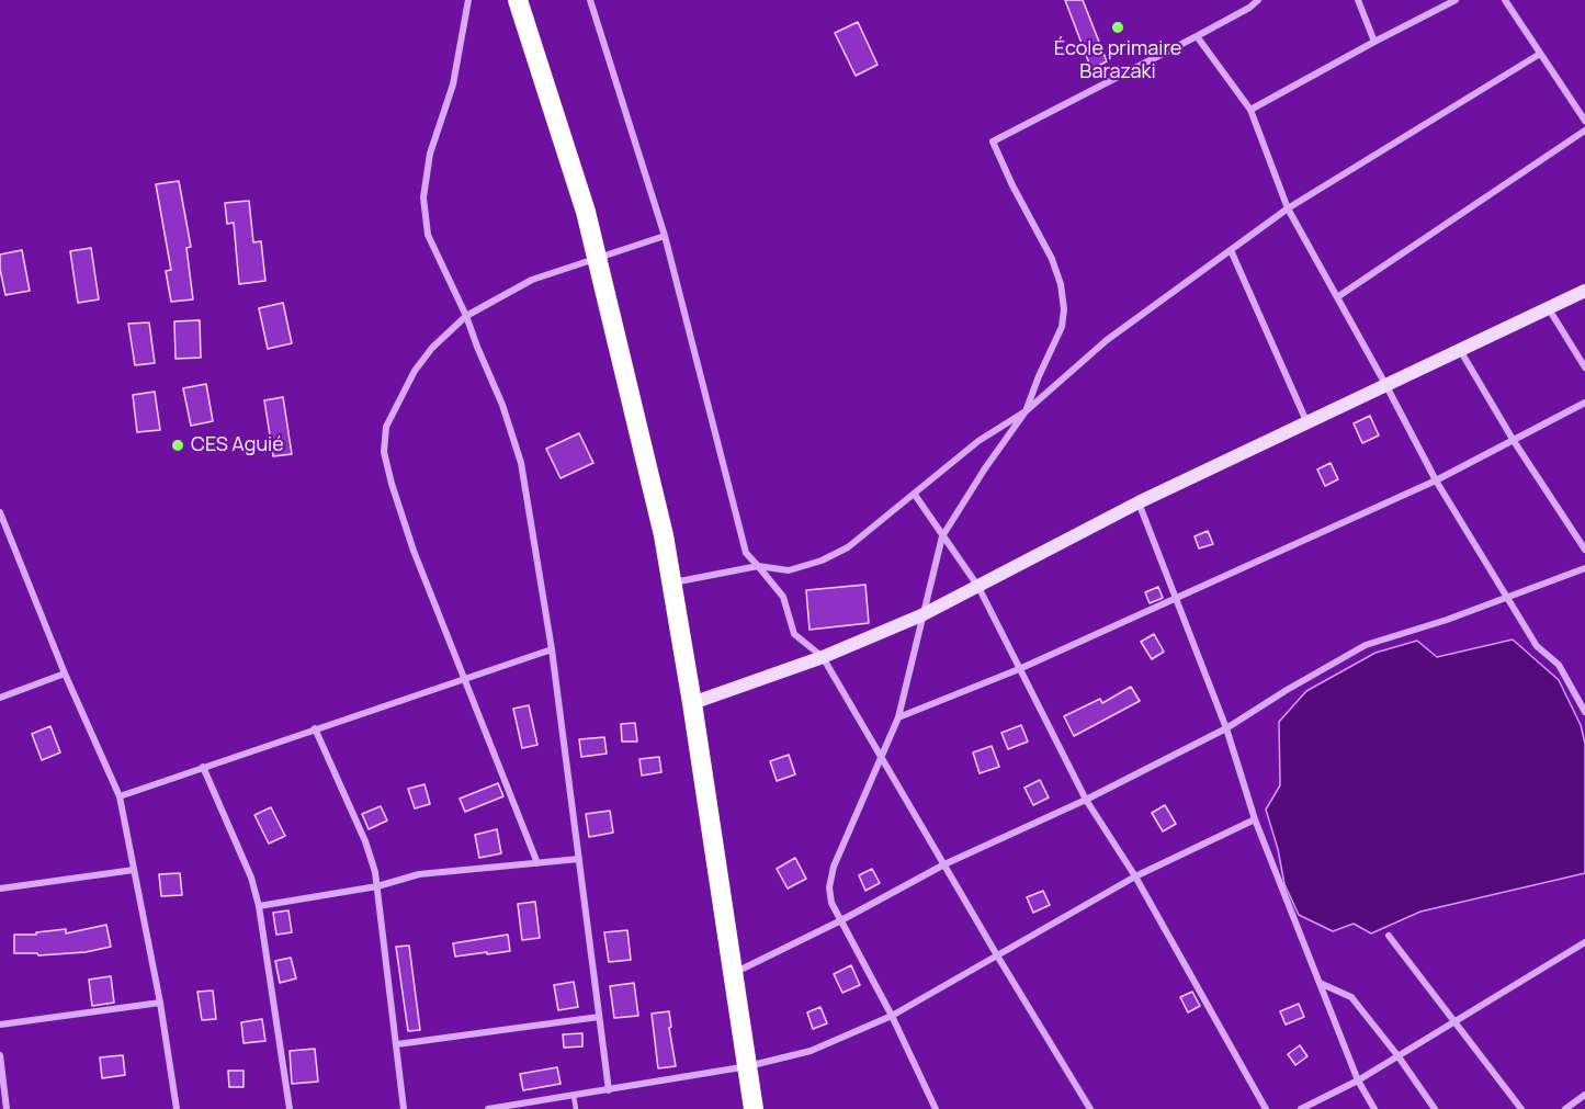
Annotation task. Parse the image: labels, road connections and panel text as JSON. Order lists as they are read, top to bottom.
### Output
{
  "places": ["École primaire Barazaki", "CES Aguié"]
}
